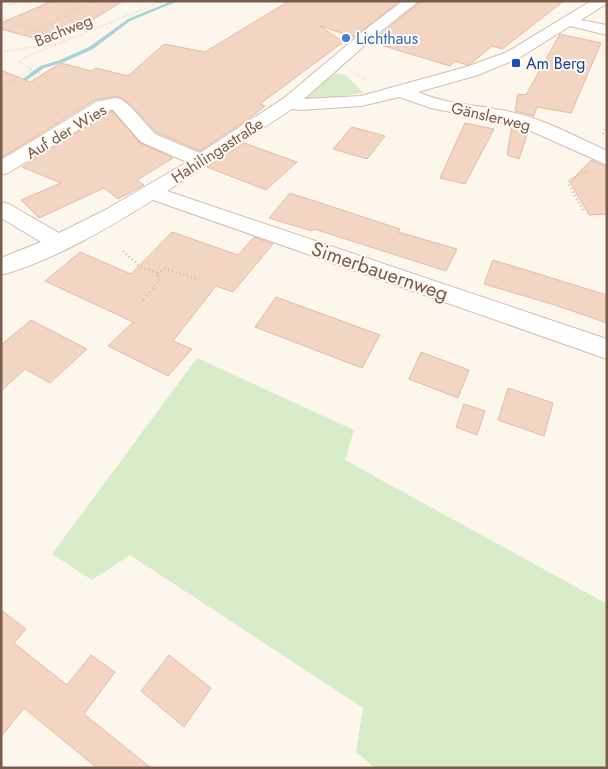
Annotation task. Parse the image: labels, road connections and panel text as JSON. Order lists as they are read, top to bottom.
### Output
{
  "streets": {
    "street": [
      "Gänslerweg",
      "Auf der Wies",
      "Hahilingastraße",
      "Simerbauernweg"
    ],
    "path": ["Bachweg"]
  },
  "crossings": [
    ["Auf der Wies", "Hahilingastraße"],
    ["Hahilingastraße", "Simerbauernweg"]
  ],
  "places": {
    "other": ["Lichthaus"],
    "transit": ["Am Berg"]
  }
}
